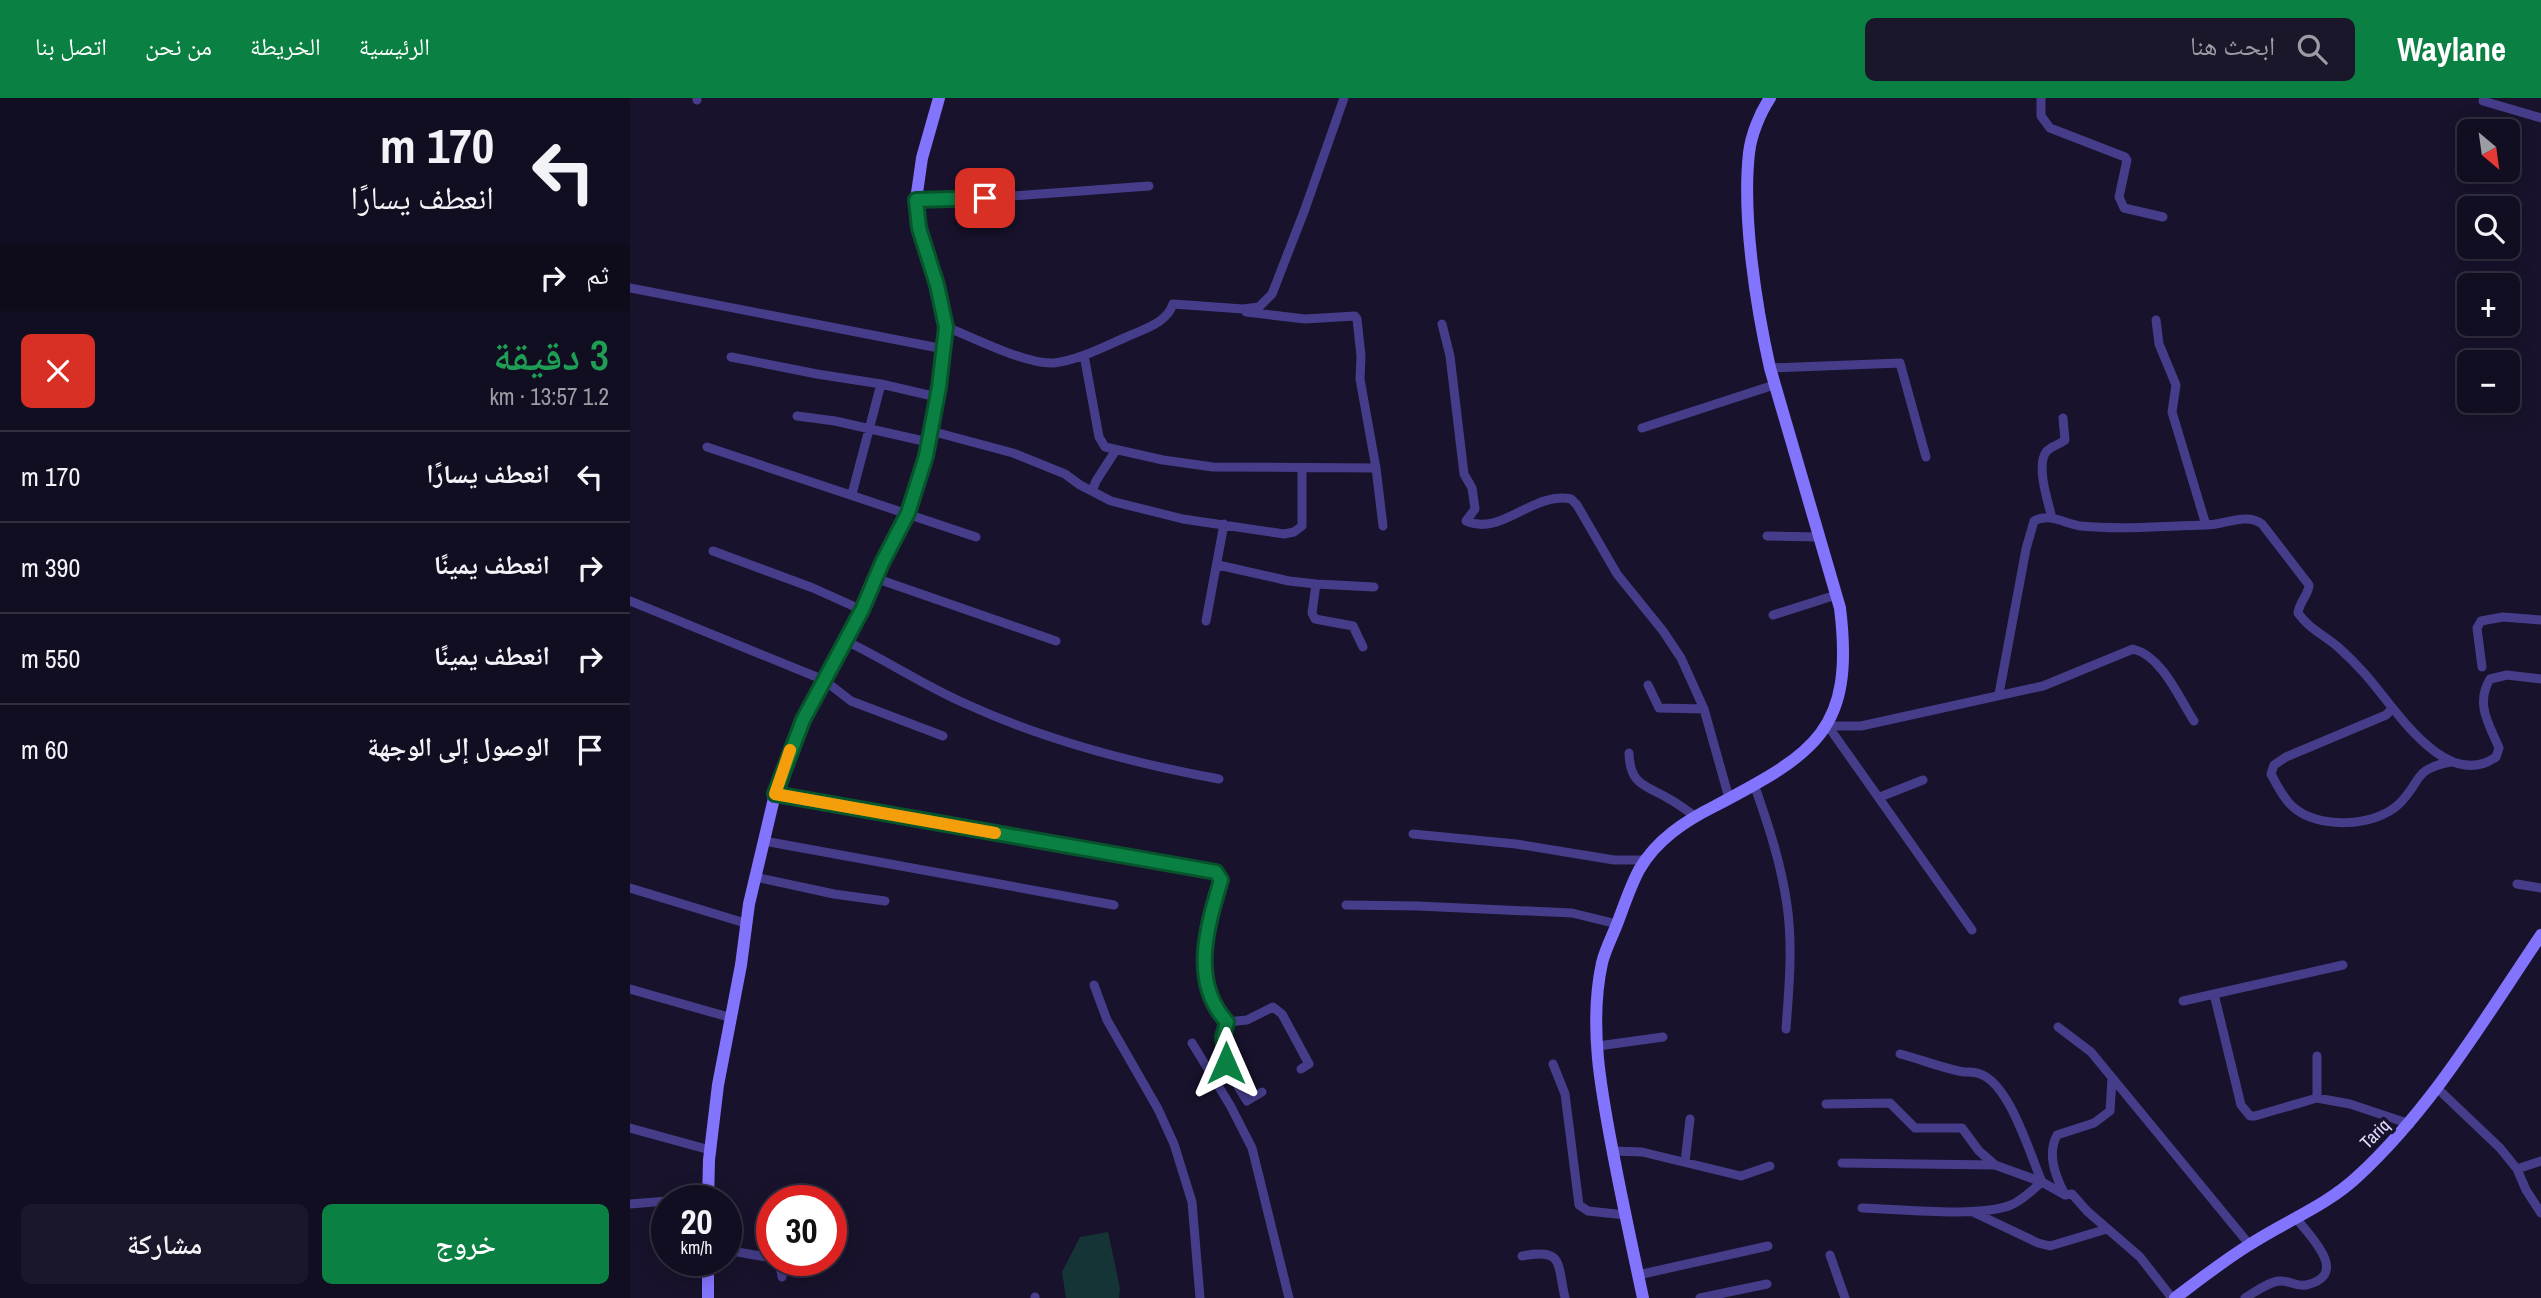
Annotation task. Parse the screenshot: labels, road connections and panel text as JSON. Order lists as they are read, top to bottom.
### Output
{
  "streets": {
    "street": ["Tariq"]
  },
  "north": "bottom right",
  "page": {
    "header": "Waylane",
    "search": "ابحث هنا",
    "nav": [
      "الرئيسية",
      "الخريطة",
      "من نحن",
      "اتصل بنا"
    ],
    "turn": ["170 m", "انعطف يسارًا"],
    "map_buttons": ["+", "−"],
    "then": "ثم",
    "heading": ["3 دقيقة", "1.2 km · 13:57"],
    "list": [
      {
        "name": "انعطف يسارًا",
        "value": "170 m"
      },
      {
        "name": "انعطف يمينًا",
        "value": "390 m"
      },
      {
        "name": "انعطف يمينًا",
        "value": "550 m"
      },
      {
        "name": "الوصول إلى الوجهة",
        "value": "60 m"
      }
    ],
    "speed": "20 km/h",
    "limit": "30",
    "buttons": ["خروج", "مشاركة"]
  }
}
